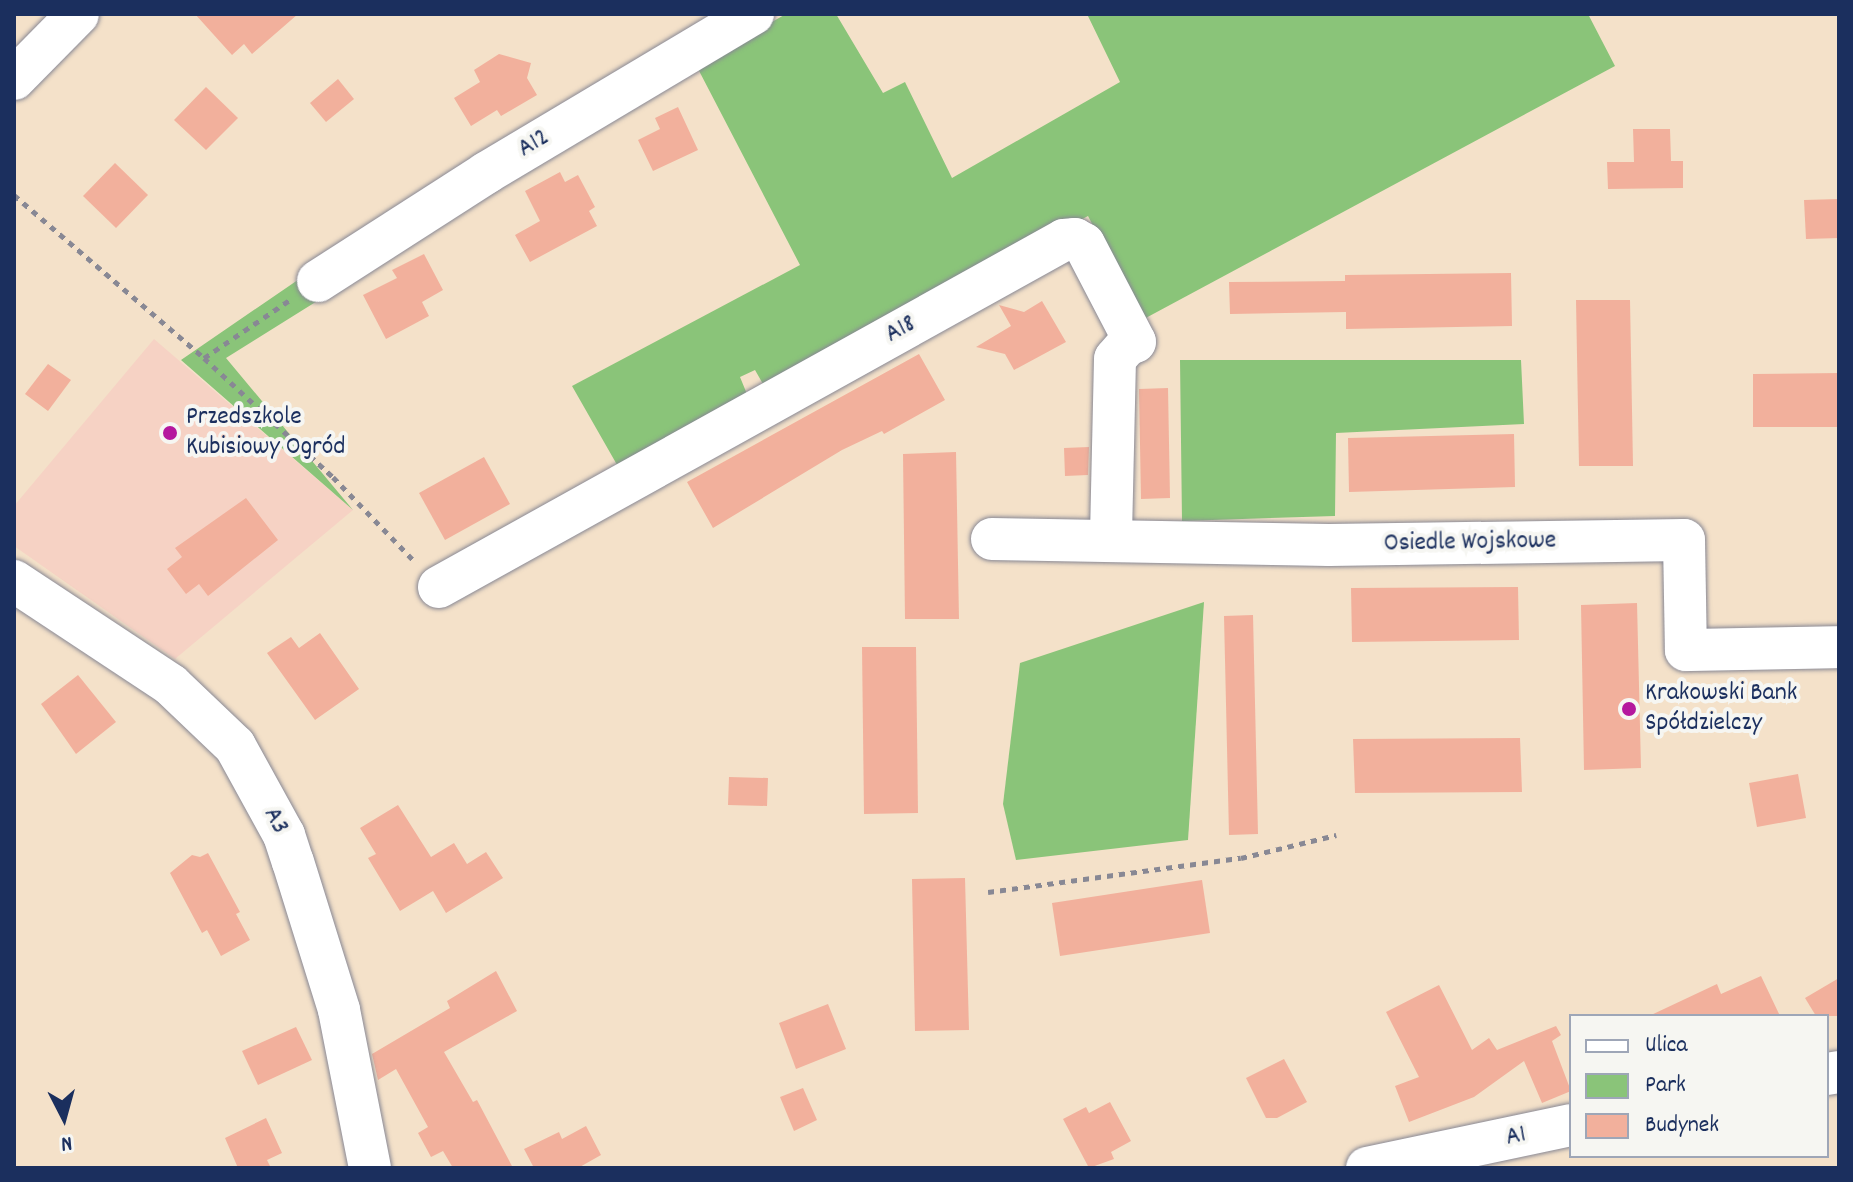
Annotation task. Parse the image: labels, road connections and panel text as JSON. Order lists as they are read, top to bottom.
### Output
{
  "streets": {
    "street": [
      "A12",
      "A18",
      "Osiedle Wojskowe",
      "A3",
      "A1"
    ]
  },
  "crossings": [
    ["A18", "Osiedle Wojskowe"]
  ],
  "places": ["Przedszkole Kubisiowy Ogród", "Krakowski Bank Spółdzielczy"],
  "legend": ["Ulica", "Park", "Budynek"],
  "north": "bottom"
}
